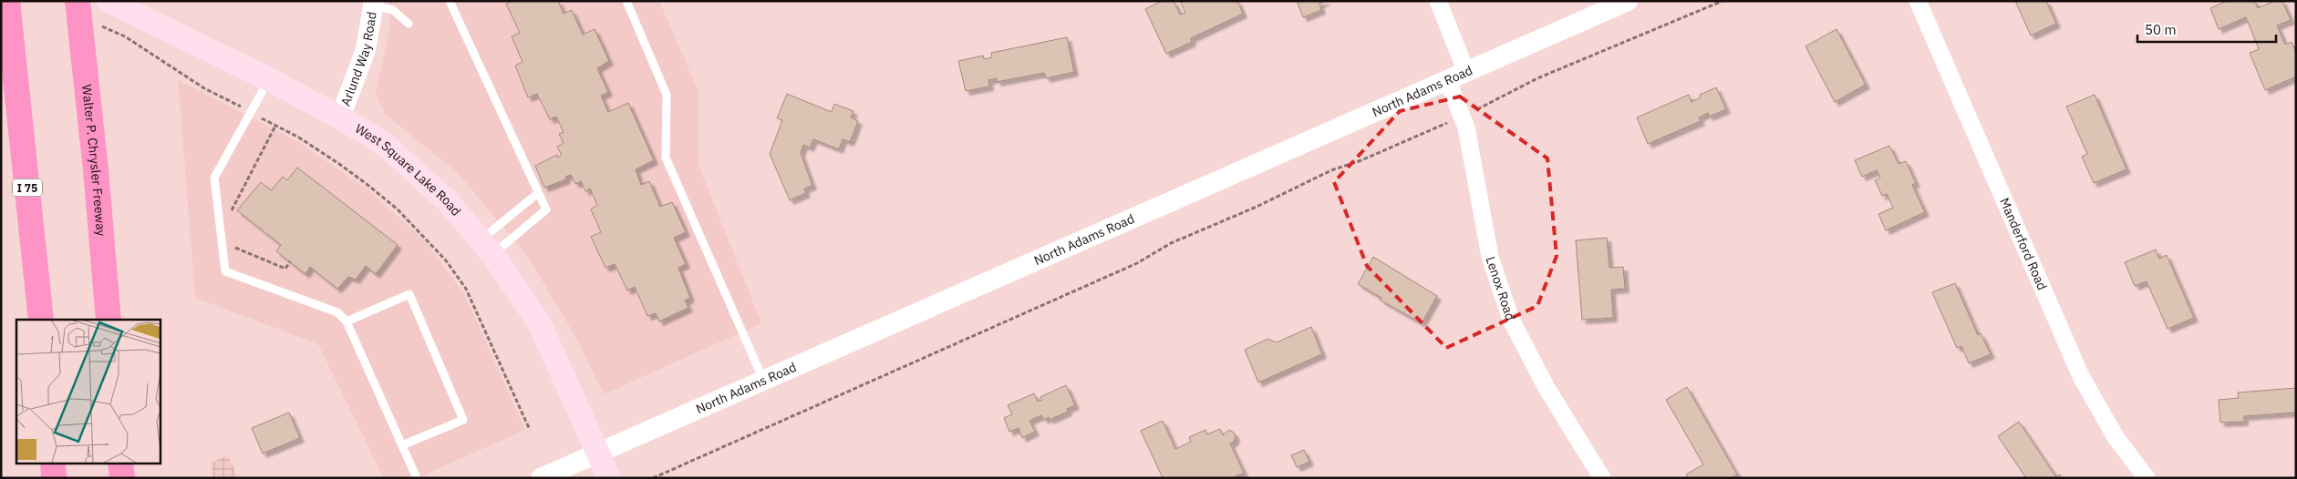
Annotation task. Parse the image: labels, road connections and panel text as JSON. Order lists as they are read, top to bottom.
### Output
{
  "streets": {
    "highway": ["Walter P. Chrysler Freeway", "I 75"],
    "main road": ["West Square Lake Road"],
    "street": [
      "Arlund Way Road",
      "North Adams Road",
      "Manderford Road",
      "Lenox Road"
    ]
  },
  "crossings": [
    ["Arlund Way Road", "West Square Lake Road"],
    ["North Adams Road", "West Square Lake Road"],
    ["North Adams Road", "Lenox Road"]
  ],
  "scale_bar": "50 m"
}
